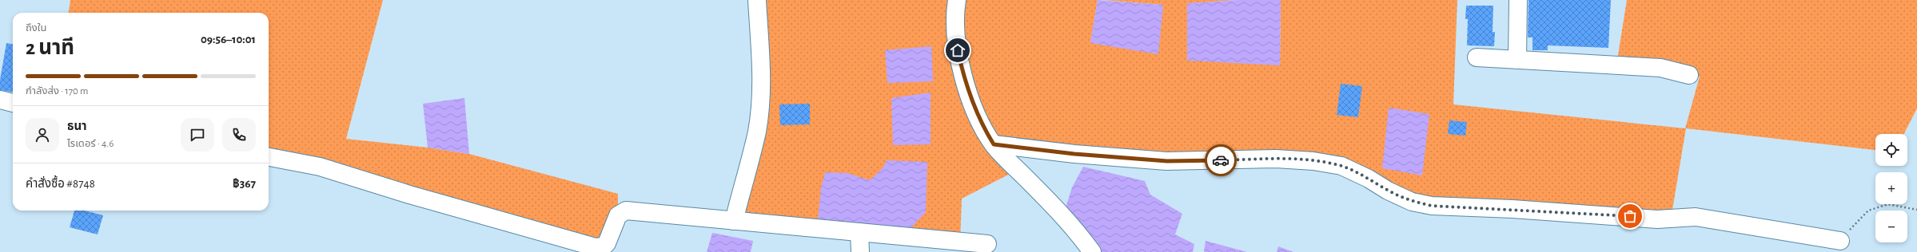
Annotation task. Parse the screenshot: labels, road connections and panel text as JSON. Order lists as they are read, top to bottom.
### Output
{
  "page": {
    "heading": ["2 นาที", "ถึงใน", "09:56–10:01"],
    "panel": [
      "ธนา",
      "ไรเดอร์ · 4.6",
      "คำสั่งซื้อ #8748",
      "฿367"
    ],
    "bar": "กำลังส่ง · 170 m",
    "map_buttons": ["+", "−"]
  }
}
